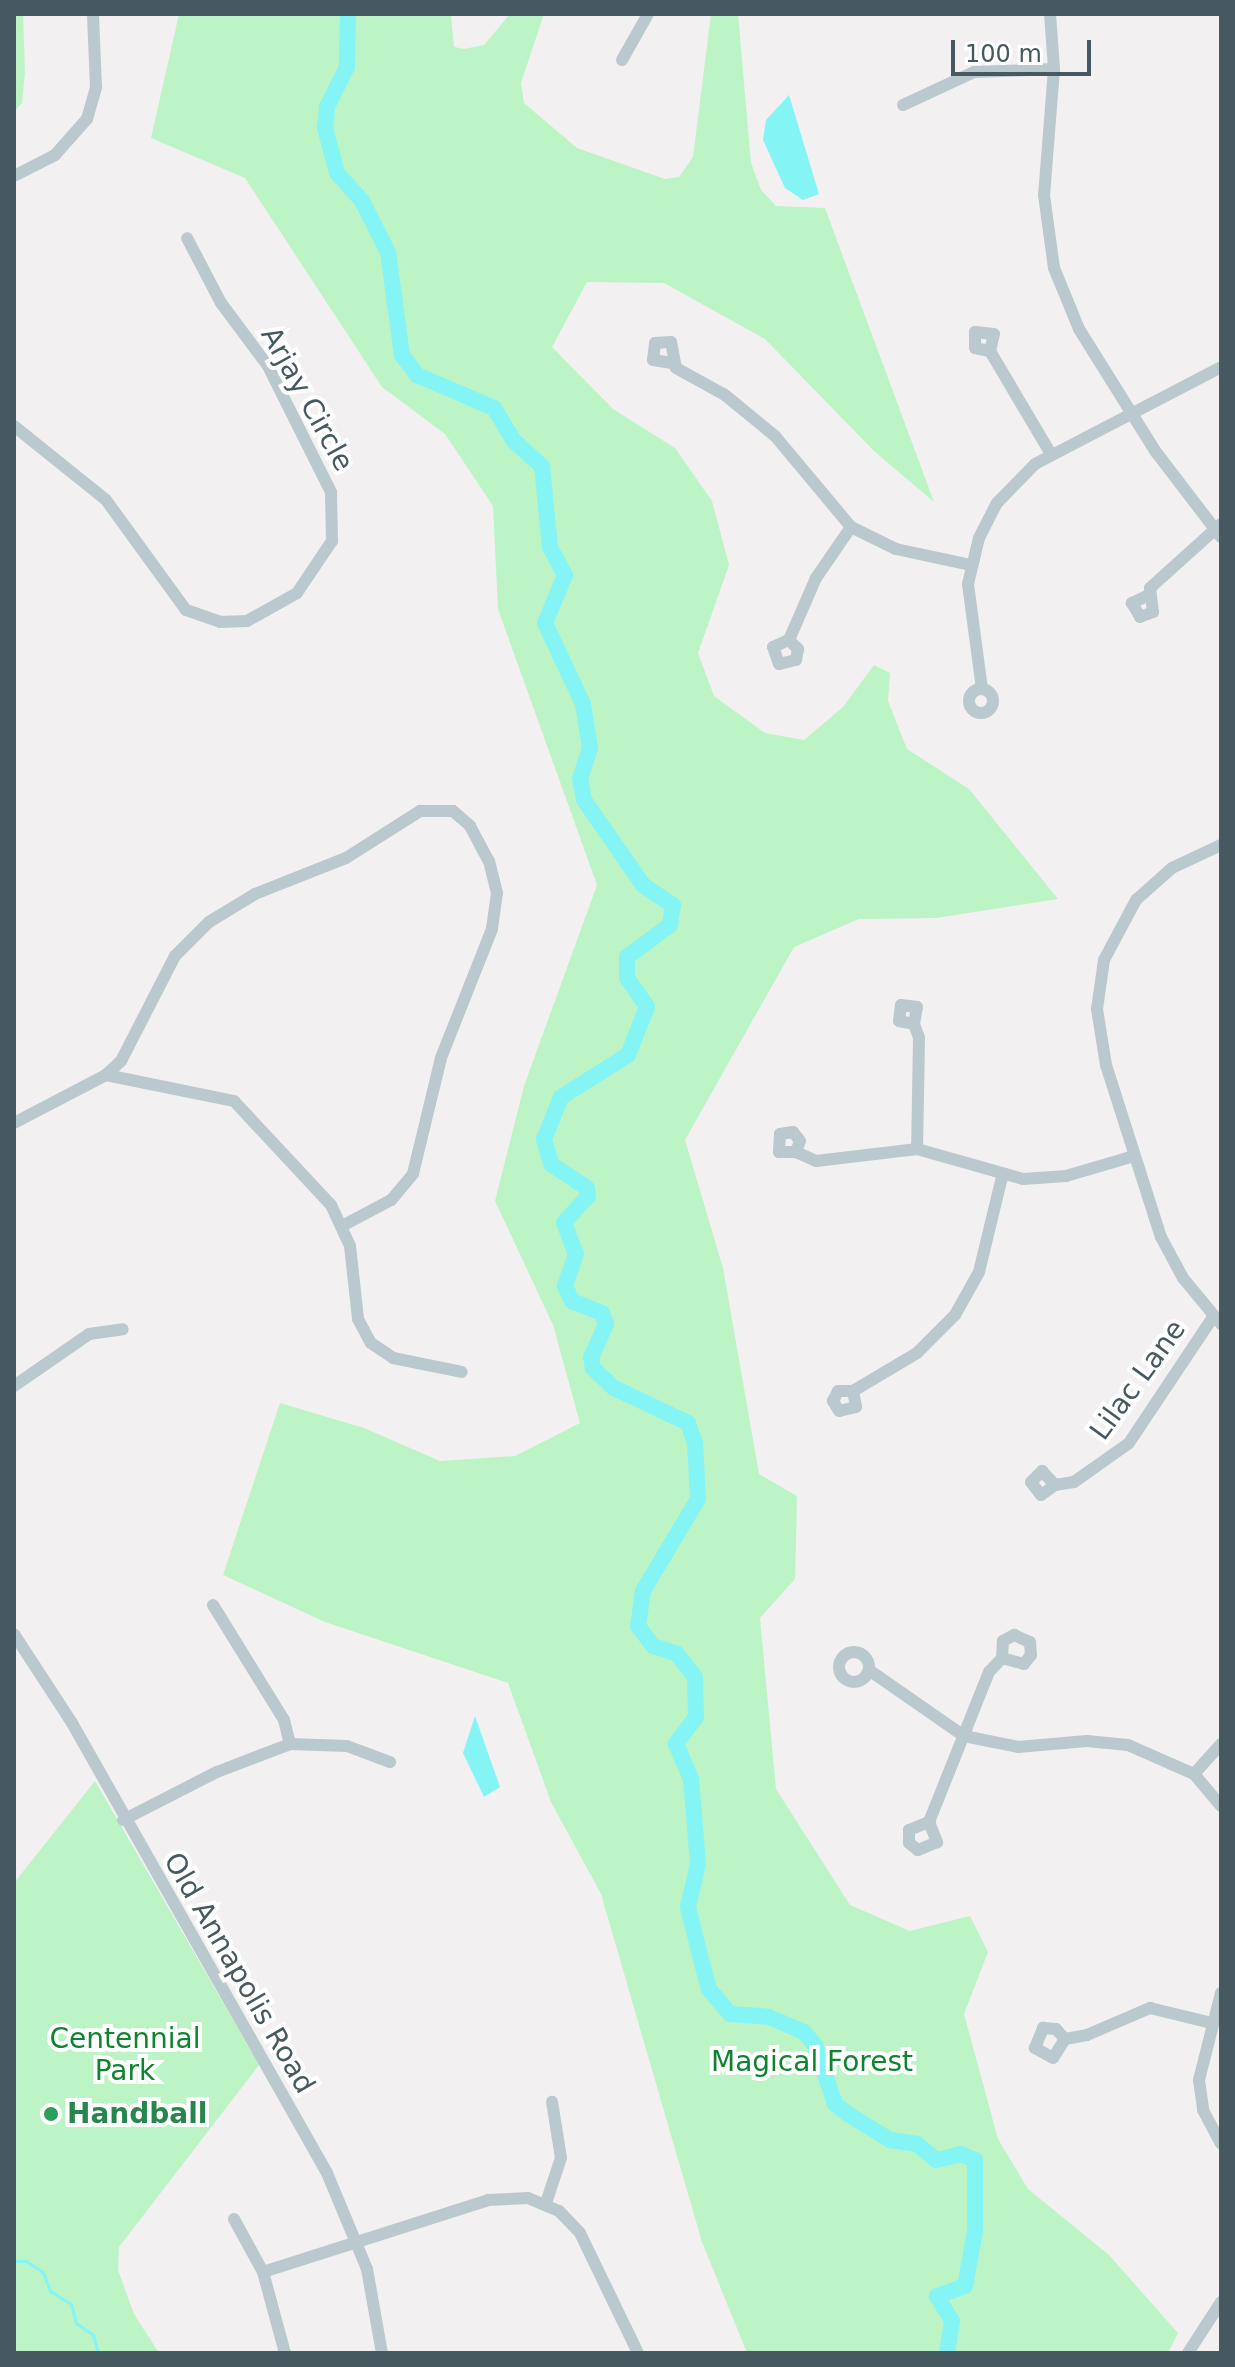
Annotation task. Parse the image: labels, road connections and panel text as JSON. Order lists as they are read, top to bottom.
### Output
{
  "streets": {
    "street": ["Arjay Circle", "Lilac Lane", "Old Annapolis Road"]
  },
  "parks": ["Centennial Park", "Magical Forest"],
  "places": ["Handball"],
  "scale_bar": "100 m"
}
